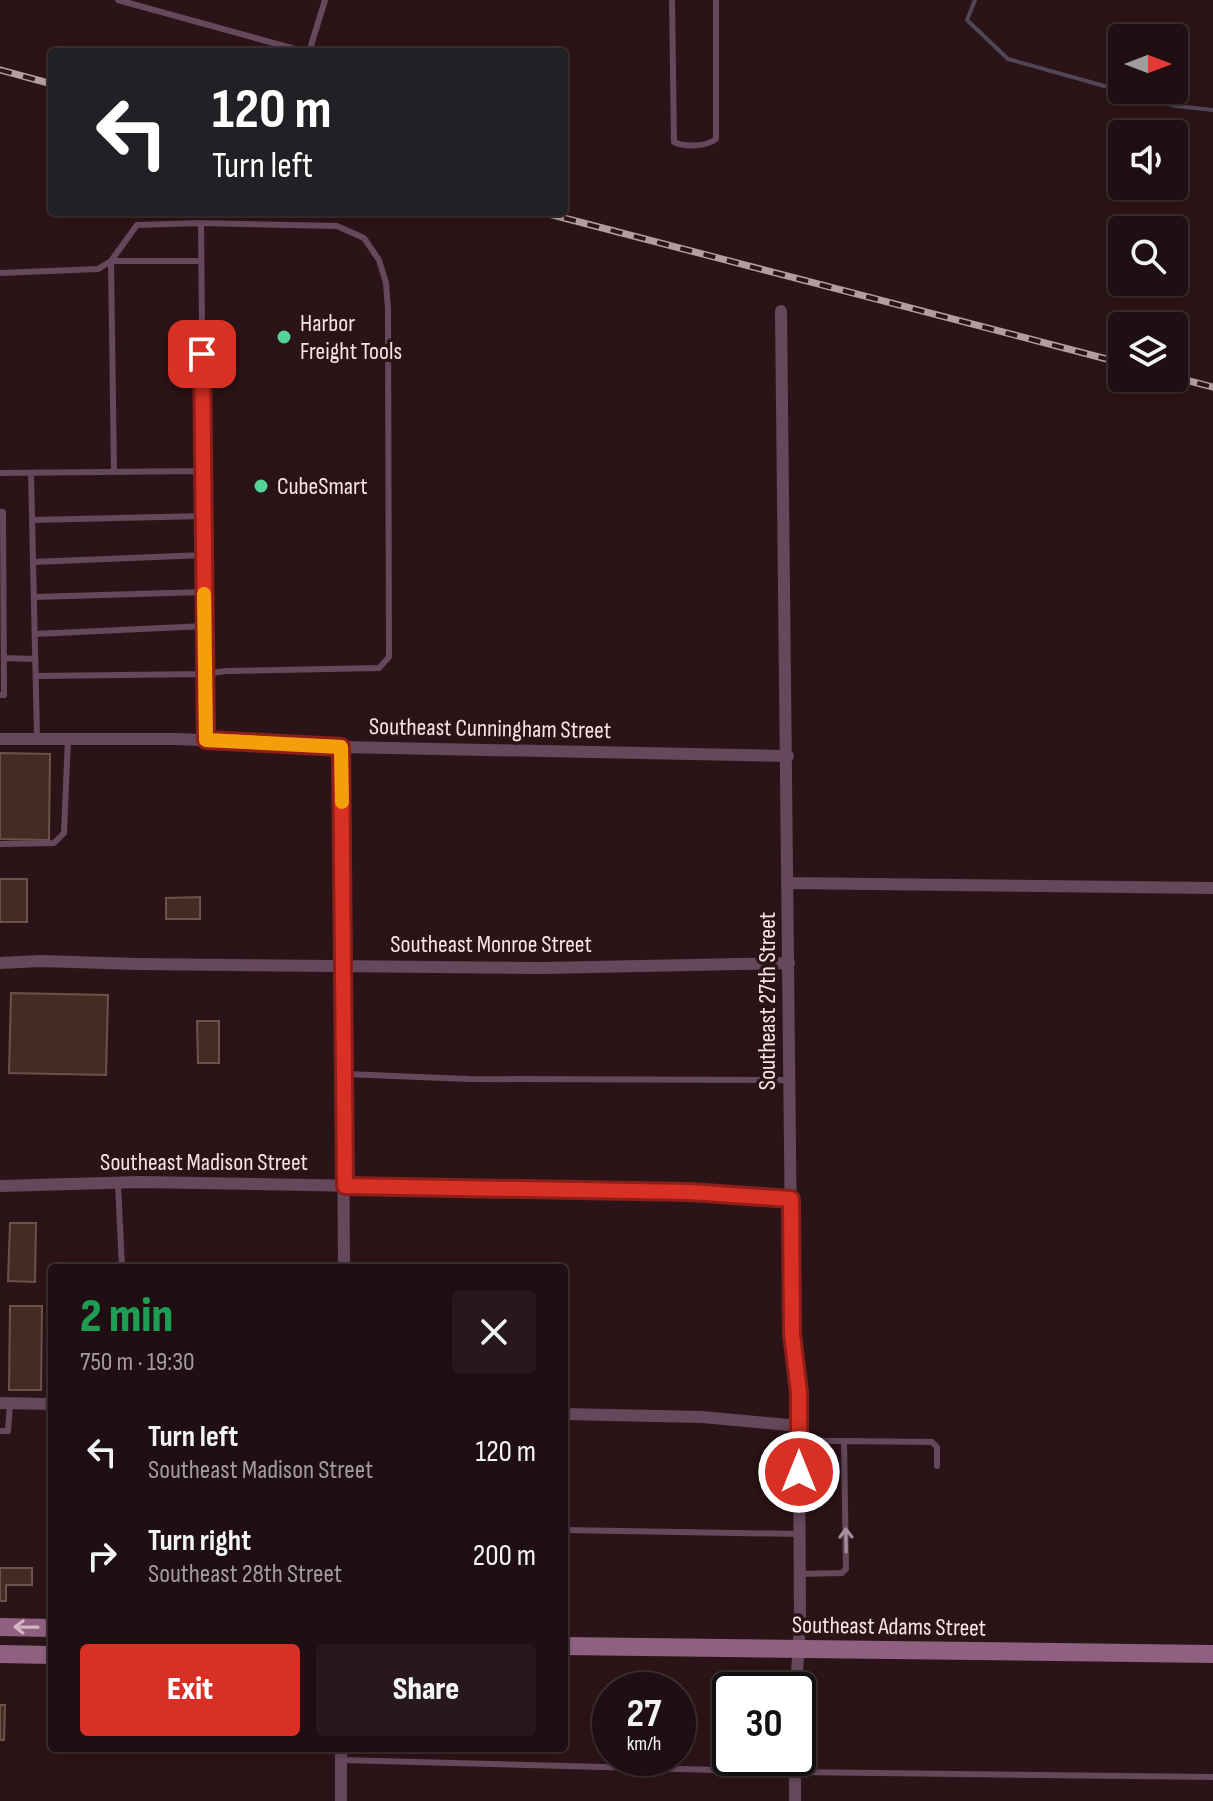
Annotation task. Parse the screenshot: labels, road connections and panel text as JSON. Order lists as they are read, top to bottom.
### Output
{
  "streets": {
    "main road": ["Southeast Adams Street"],
    "street": [
      "Southeast Cunningham Street",
      "Southeast Monroe Street",
      "Southeast 27th Street",
      "Southeast Madison Street"
    ]
  },
  "crossings": [
    ["Southeast Cunningham Street", "Southeast 27th Street"],
    ["Southeast Monroe Street", "Southeast 27th Street"],
    ["Southeast 27th Street", "Southeast Madison Street"],
    ["Southeast 27th Street", "Southeast Adams Street"]
  ],
  "places": ["Harbor Freight Tools", "CubeSmart"],
  "north": "right",
  "page": {
    "turn": ["120 m", "Turn left"],
    "heading": ["2 min", "750 m · 19:30"],
    "list": [
      {
        "name": "Turn left",
        "note": "Southeast Madison Street",
        "value": "120 m"
      },
      {
        "name": "Turn right",
        "note": "Southeast 28th Street",
        "value": "200 m"
      }
    ],
    "buttons": ["Exit", "Share"],
    "speed": "27 km/h",
    "limit": "30"
  }
}
